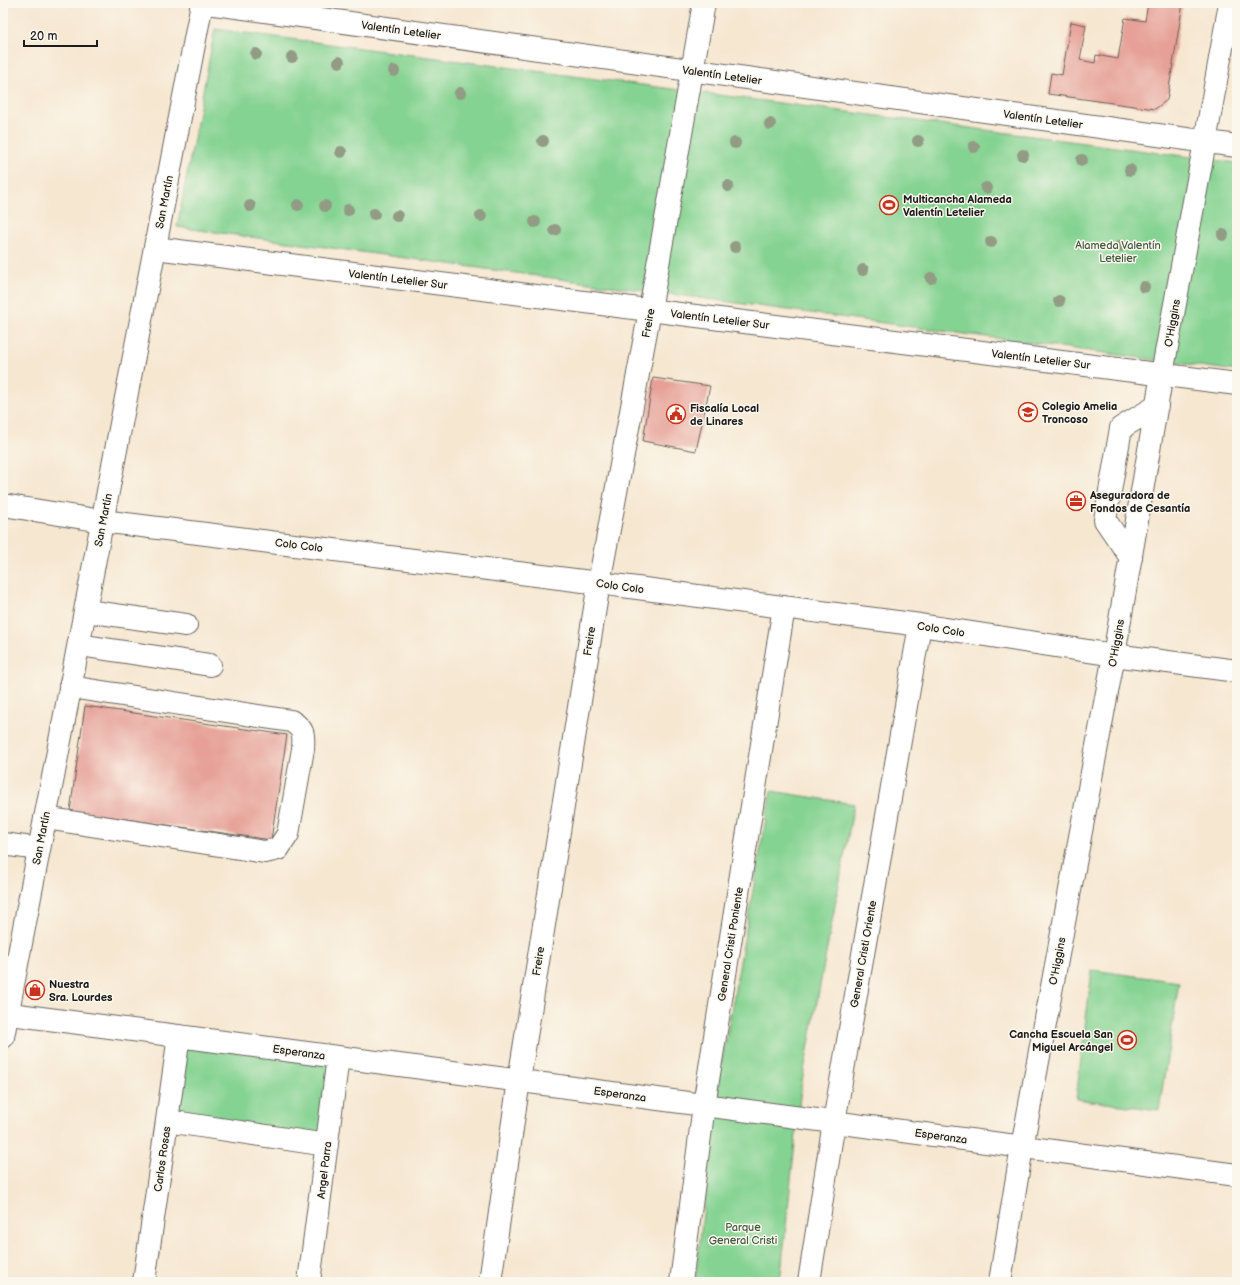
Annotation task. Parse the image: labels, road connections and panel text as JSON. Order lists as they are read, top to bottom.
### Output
{
  "streets": {
    "street": [
      "Valentín Letelier",
      "San Martín",
      "Valentín Letelier Sur",
      "Freire",
      "O'Higgins",
      "Colo Colo",
      "General Cristi Poniente",
      "General Cristi Oriente",
      "Esperanza",
      "Carlos Rosas",
      "Angel Parra"
    ]
  },
  "crossings": [
    ["Valentín Letelier", "Freire"],
    ["Valentín Letelier", "O'Higgins"],
    ["San Martín", "Valentín Letelier Sur"],
    ["San Martín", "Colo Colo"],
    ["San Martín", "Esperanza"],
    ["Valentín Letelier Sur", "Freire"],
    ["Valentín Letelier Sur", "O'Higgins"],
    ["Freire", "Colo Colo"],
    ["Freire", "Esperanza"],
    ["O'Higgins", "Colo Colo"],
    ["O'Higgins", "Esperanza"],
    ["Colo Colo", "General Cristi Poniente"],
    ["Colo Colo", "General Cristi Oriente"],
    ["General Cristi Poniente", "Esperanza"],
    ["General Cristi Oriente", "Esperanza"],
    ["Esperanza", "Carlos Rosas"],
    ["Esperanza", "Angel Parra"]
  ],
  "parks": ["Alameda Valentín Letelier", "Parque General Cristi"],
  "places": {
    "sports": ["Multicancha Alameda Valentín Letelier", "Cancha Escuela San Miguel Arcángel"],
    "school or university": ["Colegio Amelia Troncoso"],
    "public building": ["Fiscalía Local de Linares"],
    "office": ["Aseguradora de Fondos de Cesantía"],
    "shop": ["Nuestra Sra. Lourdes"]
  },
  "scale_bar": "20 m"
}
